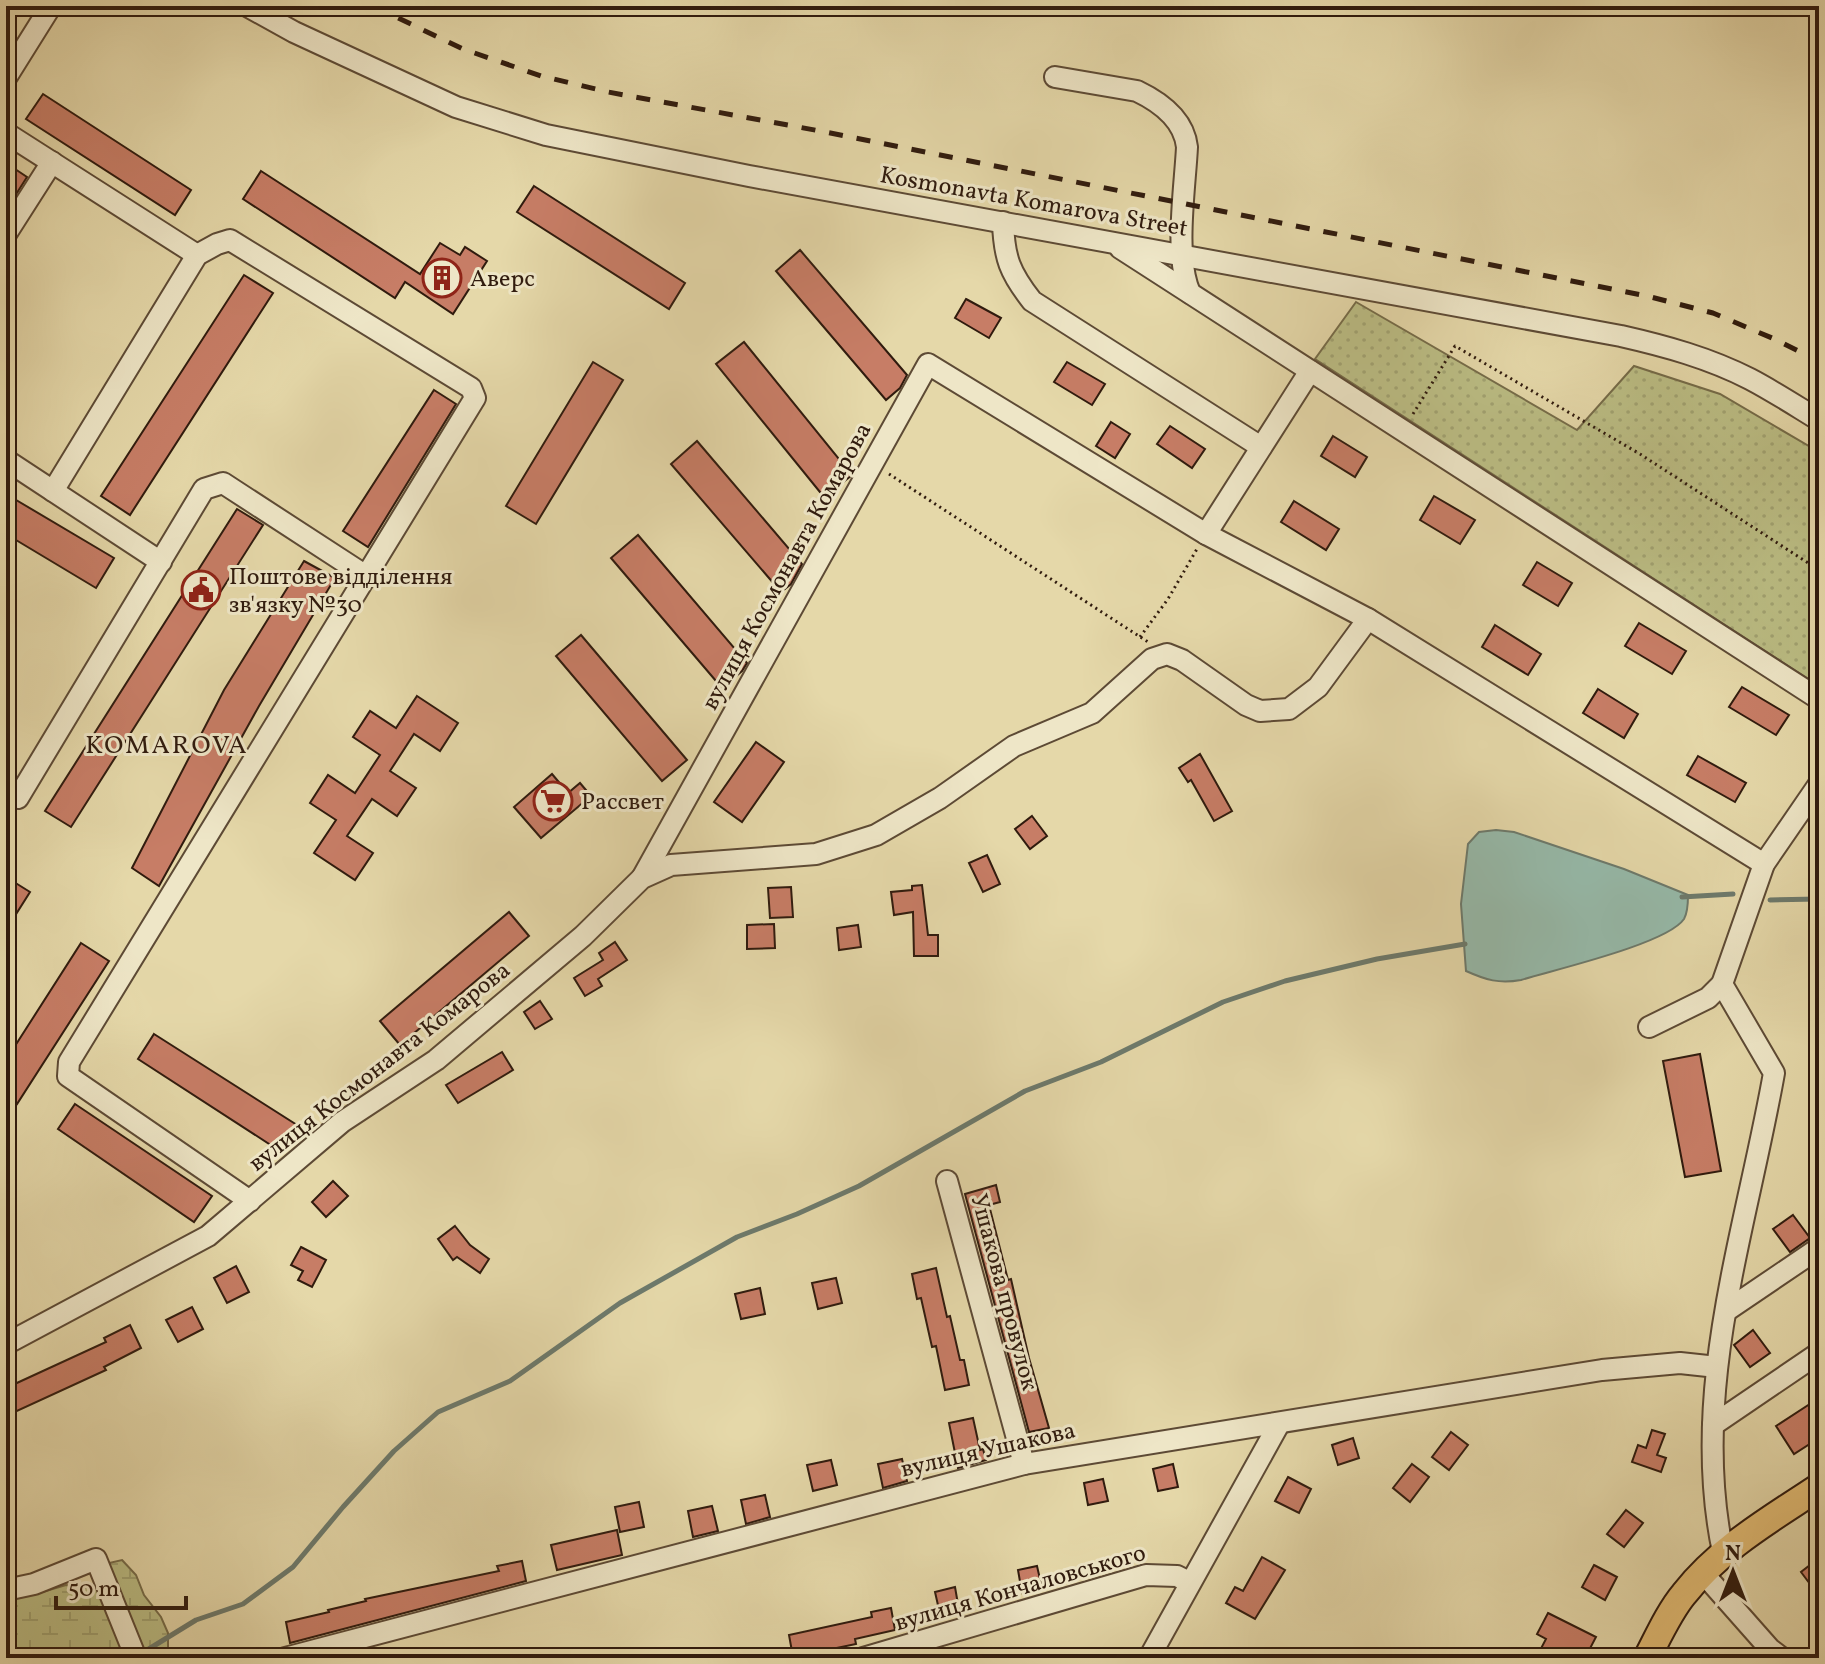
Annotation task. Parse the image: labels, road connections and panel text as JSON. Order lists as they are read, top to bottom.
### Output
{
  "streets": {
    "street": [
      "Kosmonavta Komarova Street",
      "вулиця Космонавта Комарова",
      "Ушакова провулок",
      "вулиця Ушакова",
      "вулиця Кончаловського"
    ]
  },
  "crossings": [
    ["Ушакова провулок", "вулиця Ушакова"]
  ],
  "districts": ["KOMAROVA"],
  "places": {
    "building": ["Аверс"],
    "public building": ["Поштове відділення зв'язку №30"],
    "supermarket": ["Рассвет"]
  },
  "scale_bar": "50 m",
  "north": "top"
}
